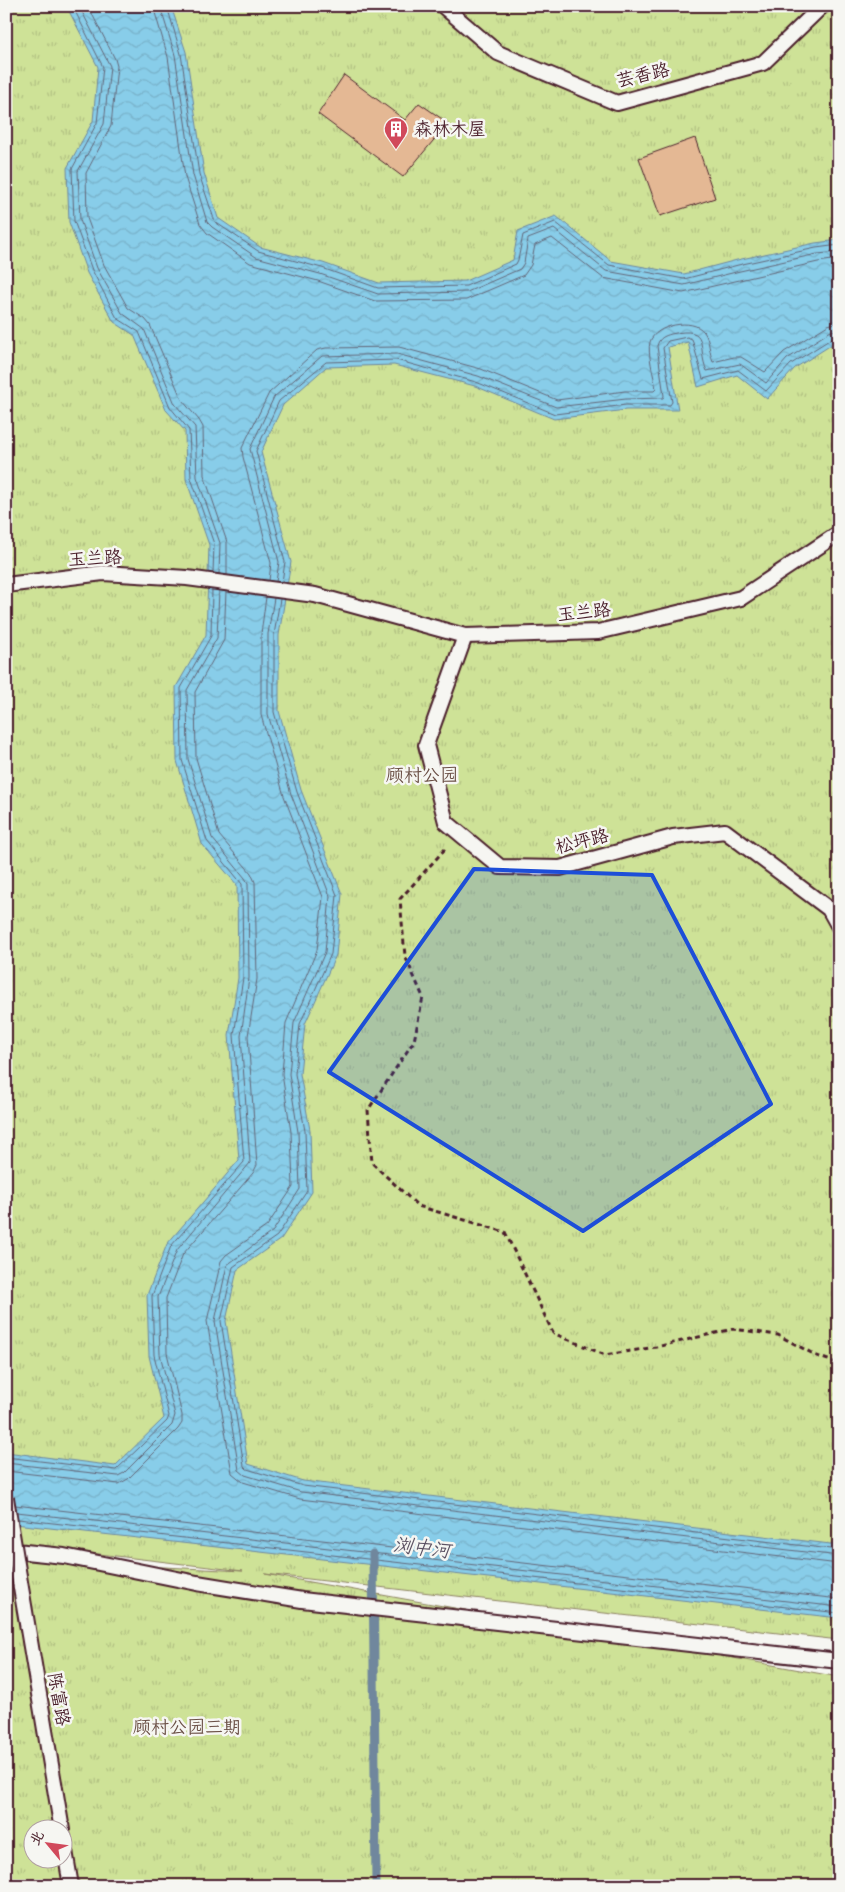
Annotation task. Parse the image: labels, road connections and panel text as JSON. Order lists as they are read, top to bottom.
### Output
{
  "streets": {
    "lane": [
      "芸香路",
      "玉兰路",
      "松坪路",
      "陈富路"
    ]
  },
  "crossings": [
    ["玉兰路", "松坪路"]
  ],
  "water": ["浏中河"],
  "parks": ["顾村公园", "顾村公园三期"],
  "places": {
    "building": ["森林木屋"]
  },
  "north": "top left"
}
